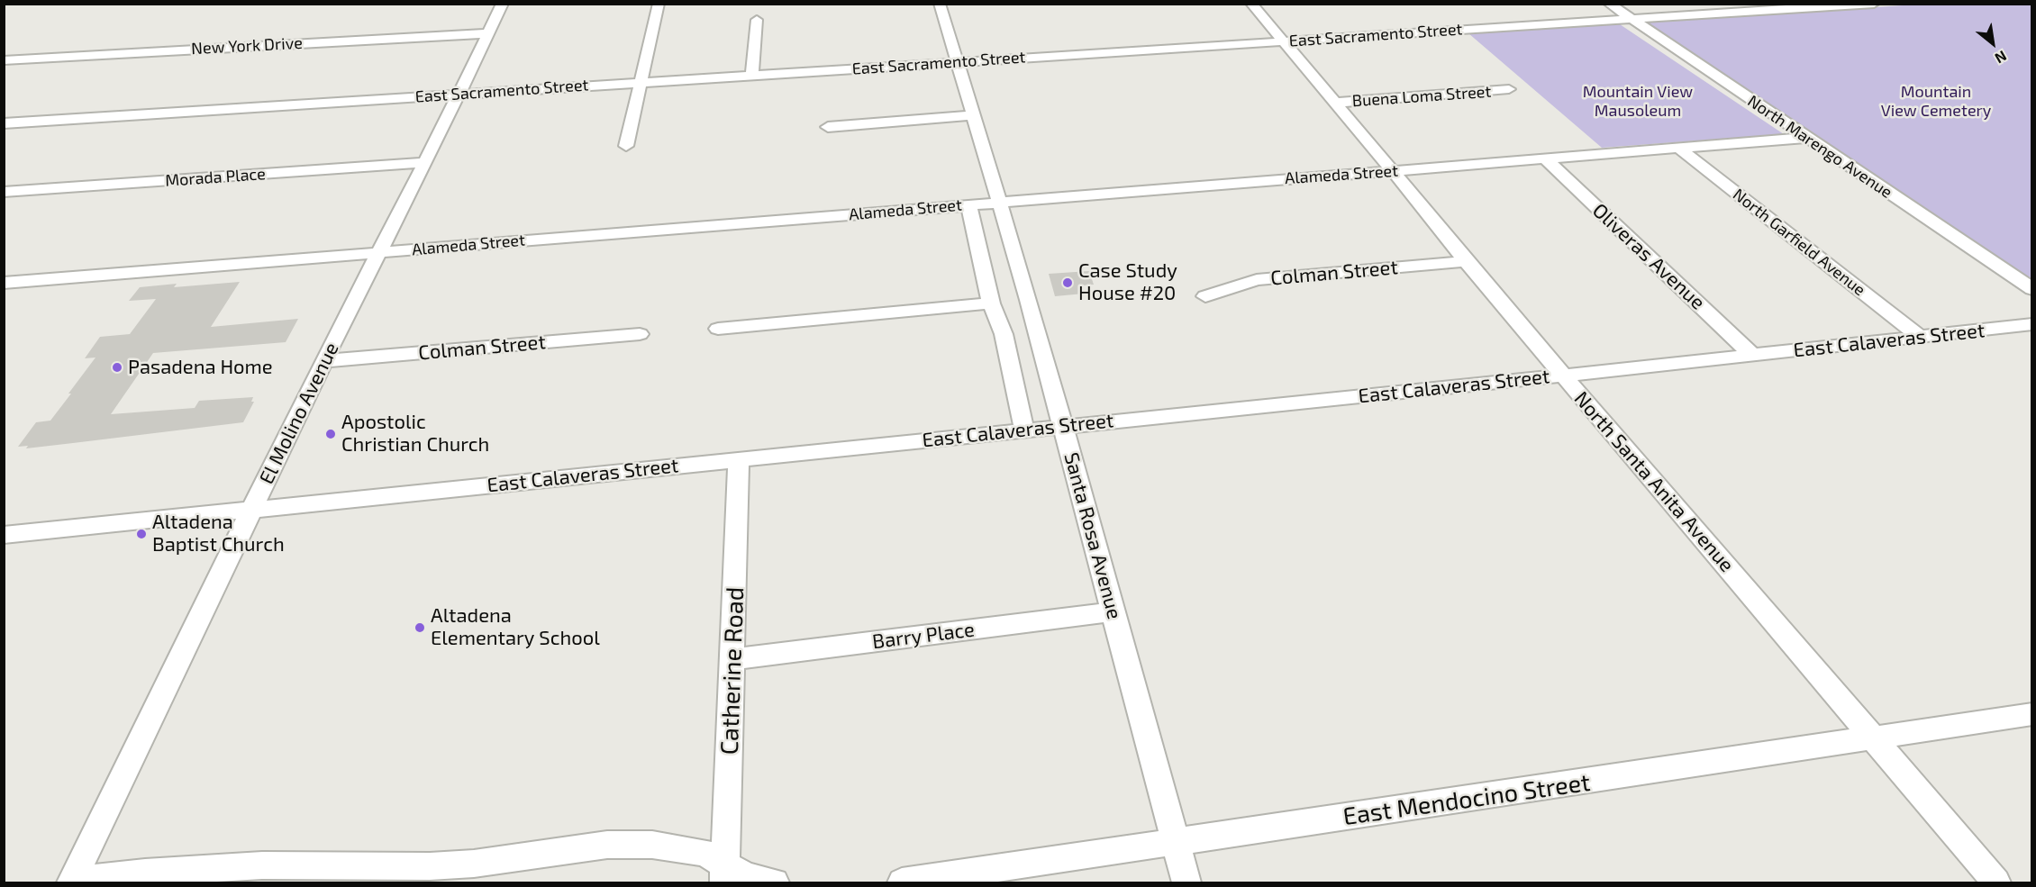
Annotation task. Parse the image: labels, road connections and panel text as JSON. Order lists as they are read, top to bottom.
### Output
{
  "streets": {
    "street": [
      "East Sacramento Street",
      "New York Drive",
      "Buena Loma Street",
      "North Marengo Avenue",
      "Alameda Street",
      "Morada Place",
      "North Garfield Avenue",
      "Oliveras Avenue",
      "Colman Street",
      "East Calaveras Street",
      "El Molino Avenue",
      "North Santa Anita Avenue",
      "Santa Rosa Avenue",
      "Barry Place",
      "Catherine Road",
      "East Mendocino Street"
    ]
  },
  "crossings": [
    ["East Sacramento Street", "North Marengo Avenue"],
    ["East Sacramento Street", "El Molino Avenue"],
    ["East Sacramento Street", "North Santa Anita Avenue"],
    ["East Sacramento Street", "Santa Rosa Avenue"],
    ["New York Drive", "El Molino Avenue"],
    ["Buena Loma Street", "North Santa Anita Avenue"],
    ["North Marengo Avenue", "Alameda Street"],
    ["Alameda Street", "North Garfield Avenue"],
    ["Alameda Street", "Oliveras Avenue"],
    ["Alameda Street", "El Molino Avenue"],
    ["Alameda Street", "North Santa Anita Avenue"],
    ["Alameda Street", "Santa Rosa Avenue"],
    ["Morada Place", "El Molino Avenue"],
    ["North Garfield Avenue", "East Calaveras Street"],
    ["Oliveras Avenue", "East Calaveras Street"],
    ["Colman Street", "El Molino Avenue"],
    ["Colman Street", "North Santa Anita Avenue"],
    ["East Calaveras Street", "El Molino Avenue"],
    ["East Calaveras Street", "North Santa Anita Avenue"],
    ["East Calaveras Street", "Santa Rosa Avenue"],
    ["East Calaveras Street", "Catherine Road"],
    ["North Santa Anita Avenue", "East Mendocino Street"],
    ["Santa Rosa Avenue", "Barry Place"],
    ["Santa Rosa Avenue", "East Mendocino Street"],
    ["Barry Place", "Catherine Road"]
  ],
  "parks": ["Mountain View Mausoleum", "Mountain View Cemetery"],
  "places": [
    "Case Study House #20",
    "Pasadena Home",
    "Apostolic Christian Church",
    "Altadena Baptist Church",
    "Altadena Elementary School"
  ],
  "north": "bottom right"
}
